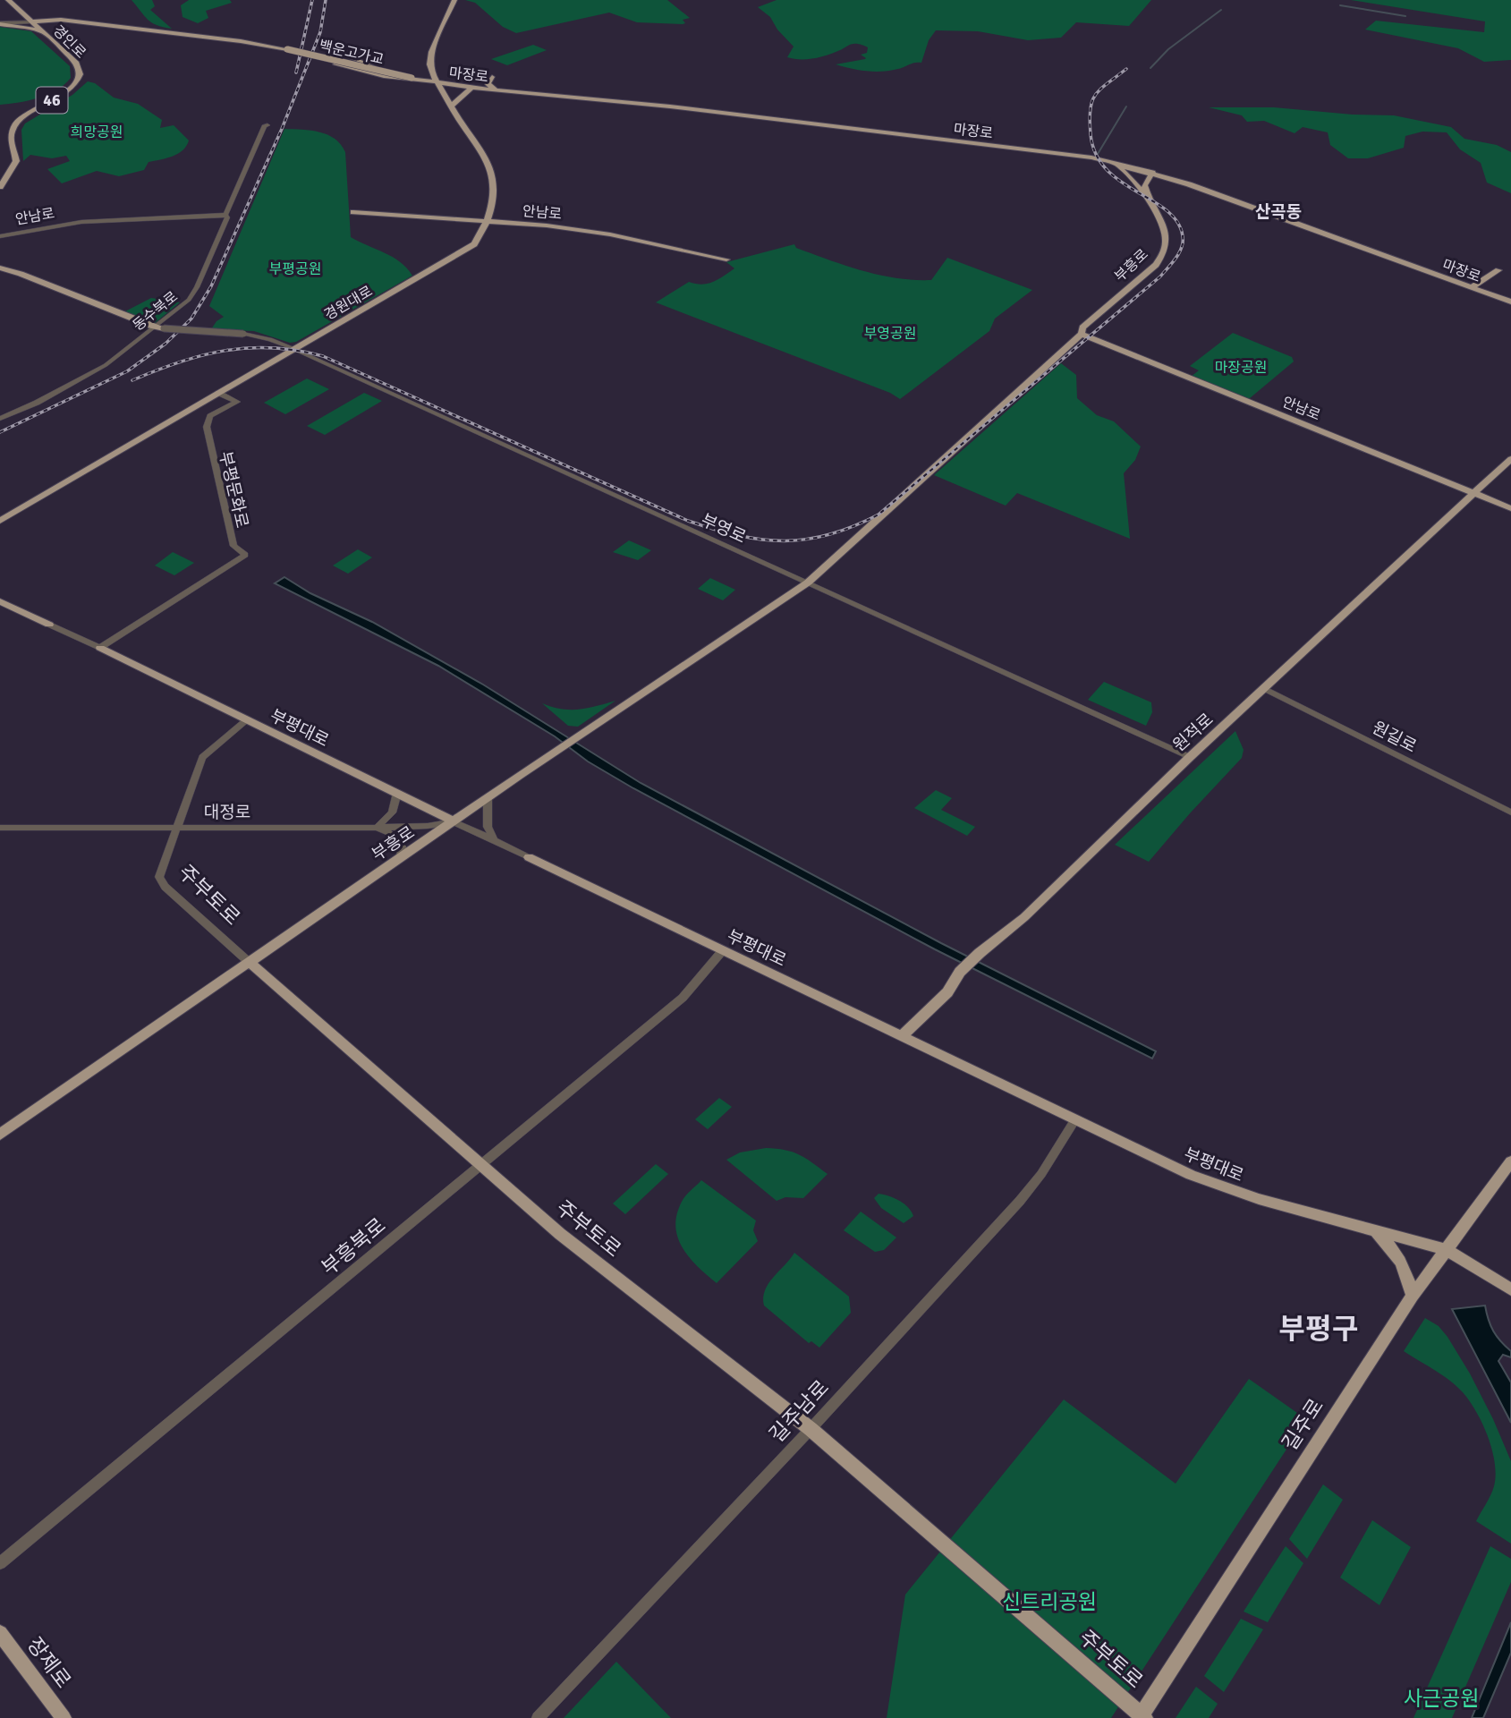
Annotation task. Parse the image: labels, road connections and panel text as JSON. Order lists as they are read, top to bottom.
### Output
{
  "streets": {
    "main road": [
      "경인로",
      "백운고가교",
      "마장로",
      "46",
      "안남로",
      "부흥로",
      "경원대로",
      "부평대로",
      "원적로",
      "주부토로",
      "길주로",
      "장제로"
    ],
    "street": [
      "동수북로",
      "부평문화로",
      "부영로",
      "원길로",
      "대정로",
      "부흥북로",
      "길주남로"
    ]
  },
  "crossings": [
    ["백운고가교", "마장로"],
    ["마장로", "부흥로"],
    ["마장로", "경원대로"],
    ["안남로", "부흥로"],
    ["안남로", "경원대로"],
    ["안남로", "동수북로"],
    ["안남로", "원적로"],
    ["부흥로", "부영로"],
    ["부흥로", "부평대로"],
    ["부흥로", "대정로"],
    ["부흥로", "주부토로"],
    ["경원대로", "부평문화로"],
    ["경원대로", "부영로"],
    ["동수북로", "부영로"],
    ["부평문화로", "부평대로"],
    ["부영로", "원적로"],
    ["부평대로", "원적로"],
    ["부평대로", "대정로"],
    ["부평대로", "주부토로"],
    ["부평대로", "부흥북로"],
    ["부평대로", "길주남로"],
    ["부평대로", "길주로"],
    ["원적로", "원길로"],
    ["대정로", "주부토로"],
    ["주부토로", "부흥북로"],
    ["주부토로", "길주남로"],
    ["주부토로", "길주로"]
  ],
  "districts": ["산곡동", "부평구"],
  "parks": [
    "희망공원",
    "부평공원",
    "부영공원",
    "마장공원",
    "신트리공원",
    "사근공원"
  ]
}
